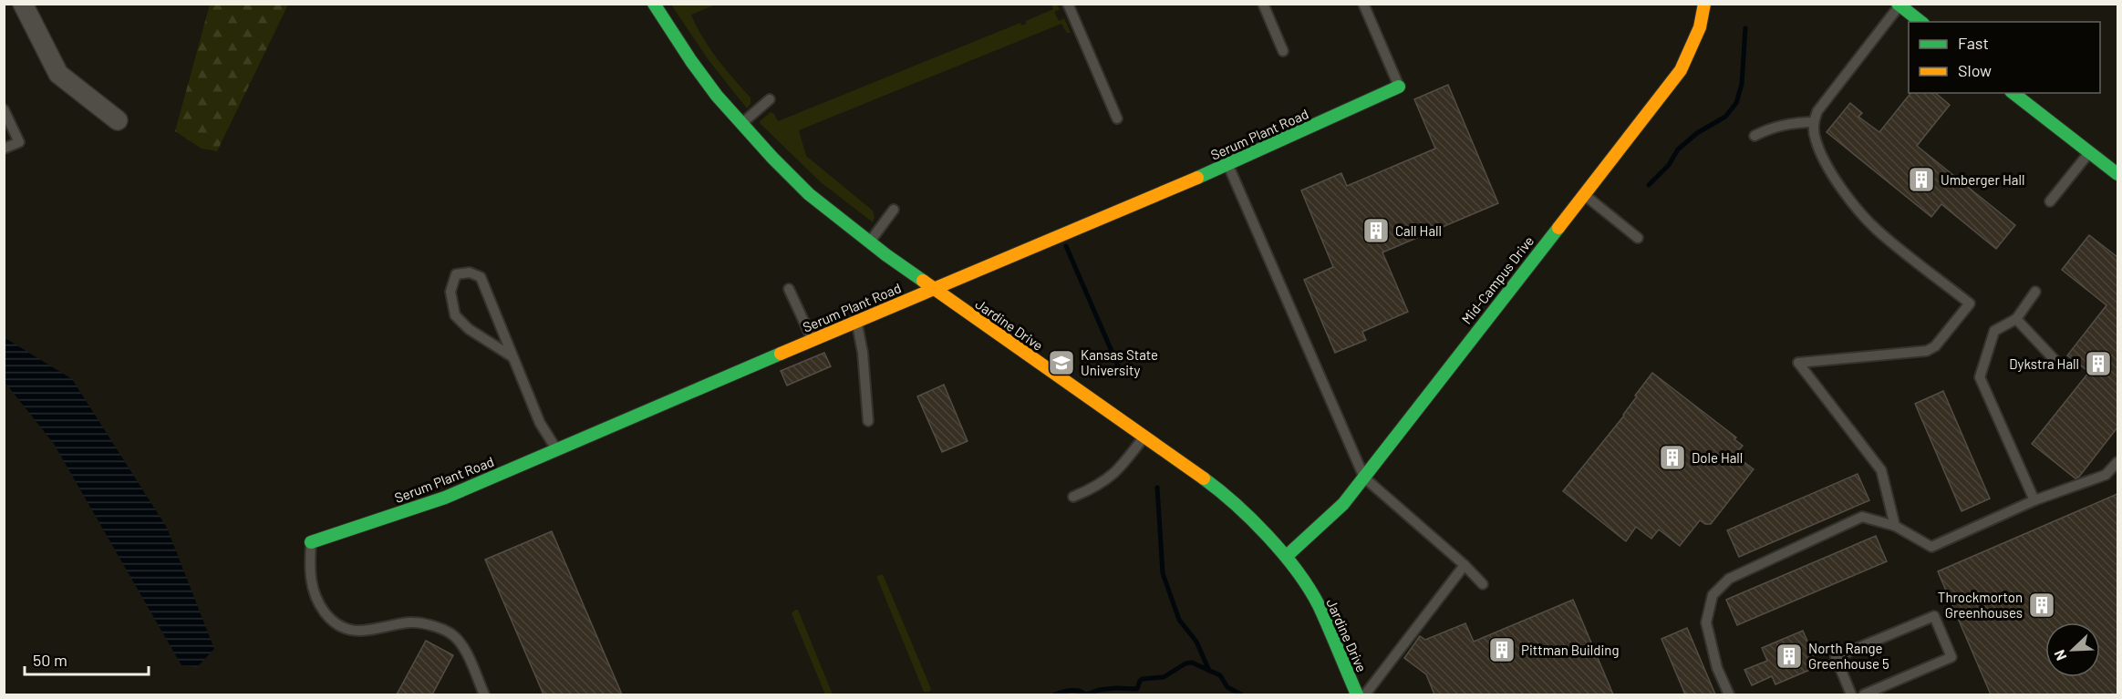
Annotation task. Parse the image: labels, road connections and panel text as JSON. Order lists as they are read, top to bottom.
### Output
{
  "streets": {
    "street": ["Serum Plant Road", "Mid-Campus Drive", "Jardine Drive"]
  },
  "crossings": [
    ["Serum Plant Road", "Jardine Drive"],
    ["Mid-Campus Drive", "Jardine Drive"]
  ],
  "places": {
    "building": [
      "Umberger Hall",
      "Call Hall",
      "Dykstra Hall",
      "Dole Hall",
      "Throckmorton Greenhouses",
      "Pittman Building",
      "North Range Greenhouse 5"
    ],
    "school or university": ["Kansas State University"]
  },
  "legend": ["Fast", "Slow"],
  "scale_bar": "50 m",
  "north": "bottom left"
}
